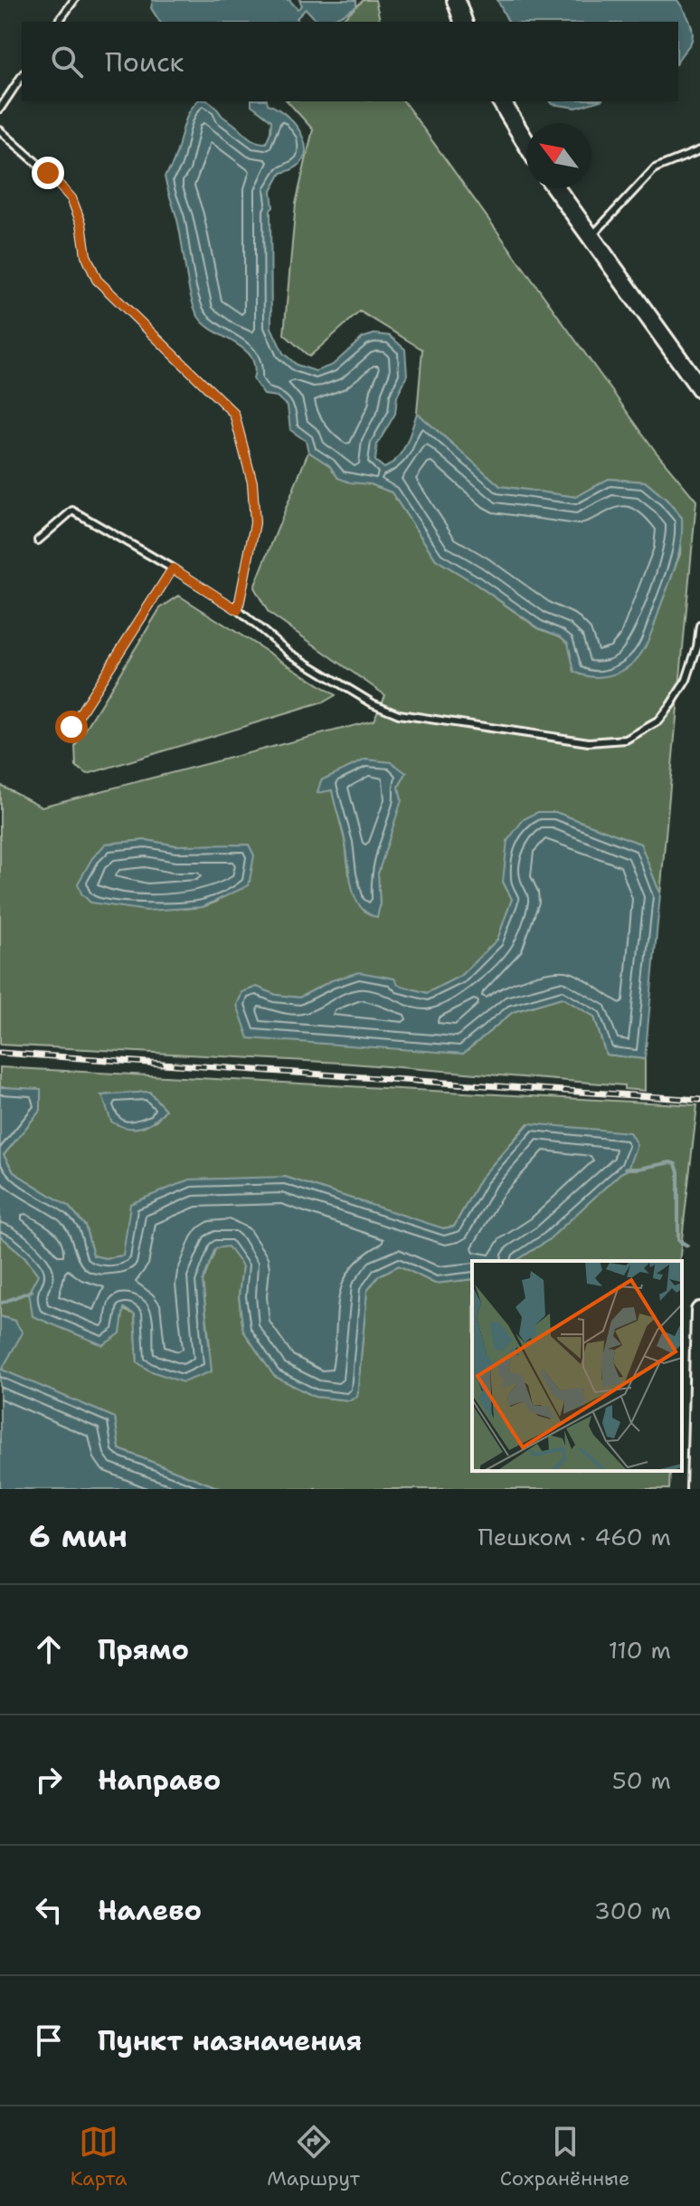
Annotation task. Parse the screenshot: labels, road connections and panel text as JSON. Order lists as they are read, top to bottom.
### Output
{
  "north": "top left",
  "page": {
    "search": "Поиск",
    "heading": ["6 мин", "Пешком · 460 m"],
    "list": [
      ["Прямо", "110 m"],
      ["Направо", "50 m"],
      ["Налево", "300 m"],
      "Пункт назначения"
    ],
    "nav": ["Карта", "Маршрут", "Сохранённые"]
  }
}
